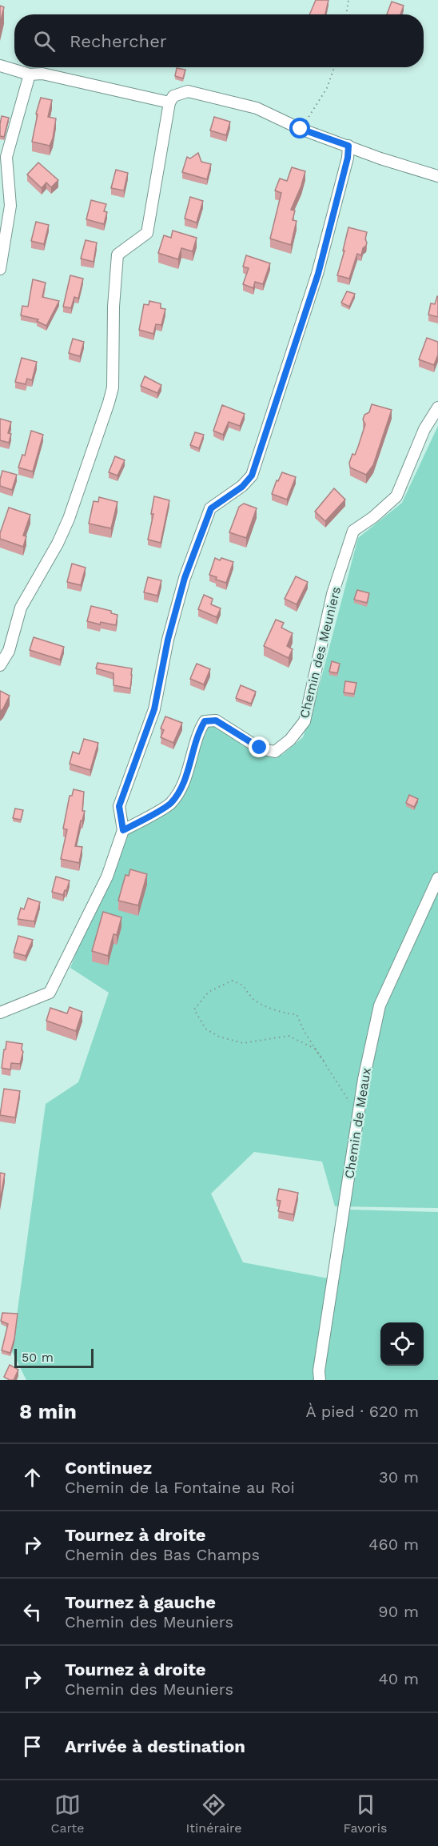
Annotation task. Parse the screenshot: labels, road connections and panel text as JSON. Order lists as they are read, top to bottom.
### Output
{
  "streets": {
    "street": ["Chemin des Meuniers", "Chemin de Meaux"]
  },
  "scale_bar": "50 m",
  "page": {
    "search": "Rechercher",
    "scale": "50 m",
    "heading": ["8 min", "À pied · 620 m"],
    "list": [
      ["Continuez", "Chemin de la Fontaine au Roi", "30 m"],
      ["Tournez à droite", "Chemin des Bas Champs", "460 m"],
      ["Tournez à gauche", "Chemin des Meuniers", "90 m"],
      ["Tournez à droite", "Chemin des Meuniers", "40 m"],
      "Arrivée à destination"
    ],
    "nav": ["Carte", "Itinéraire", "Favoris"]
  }
}
